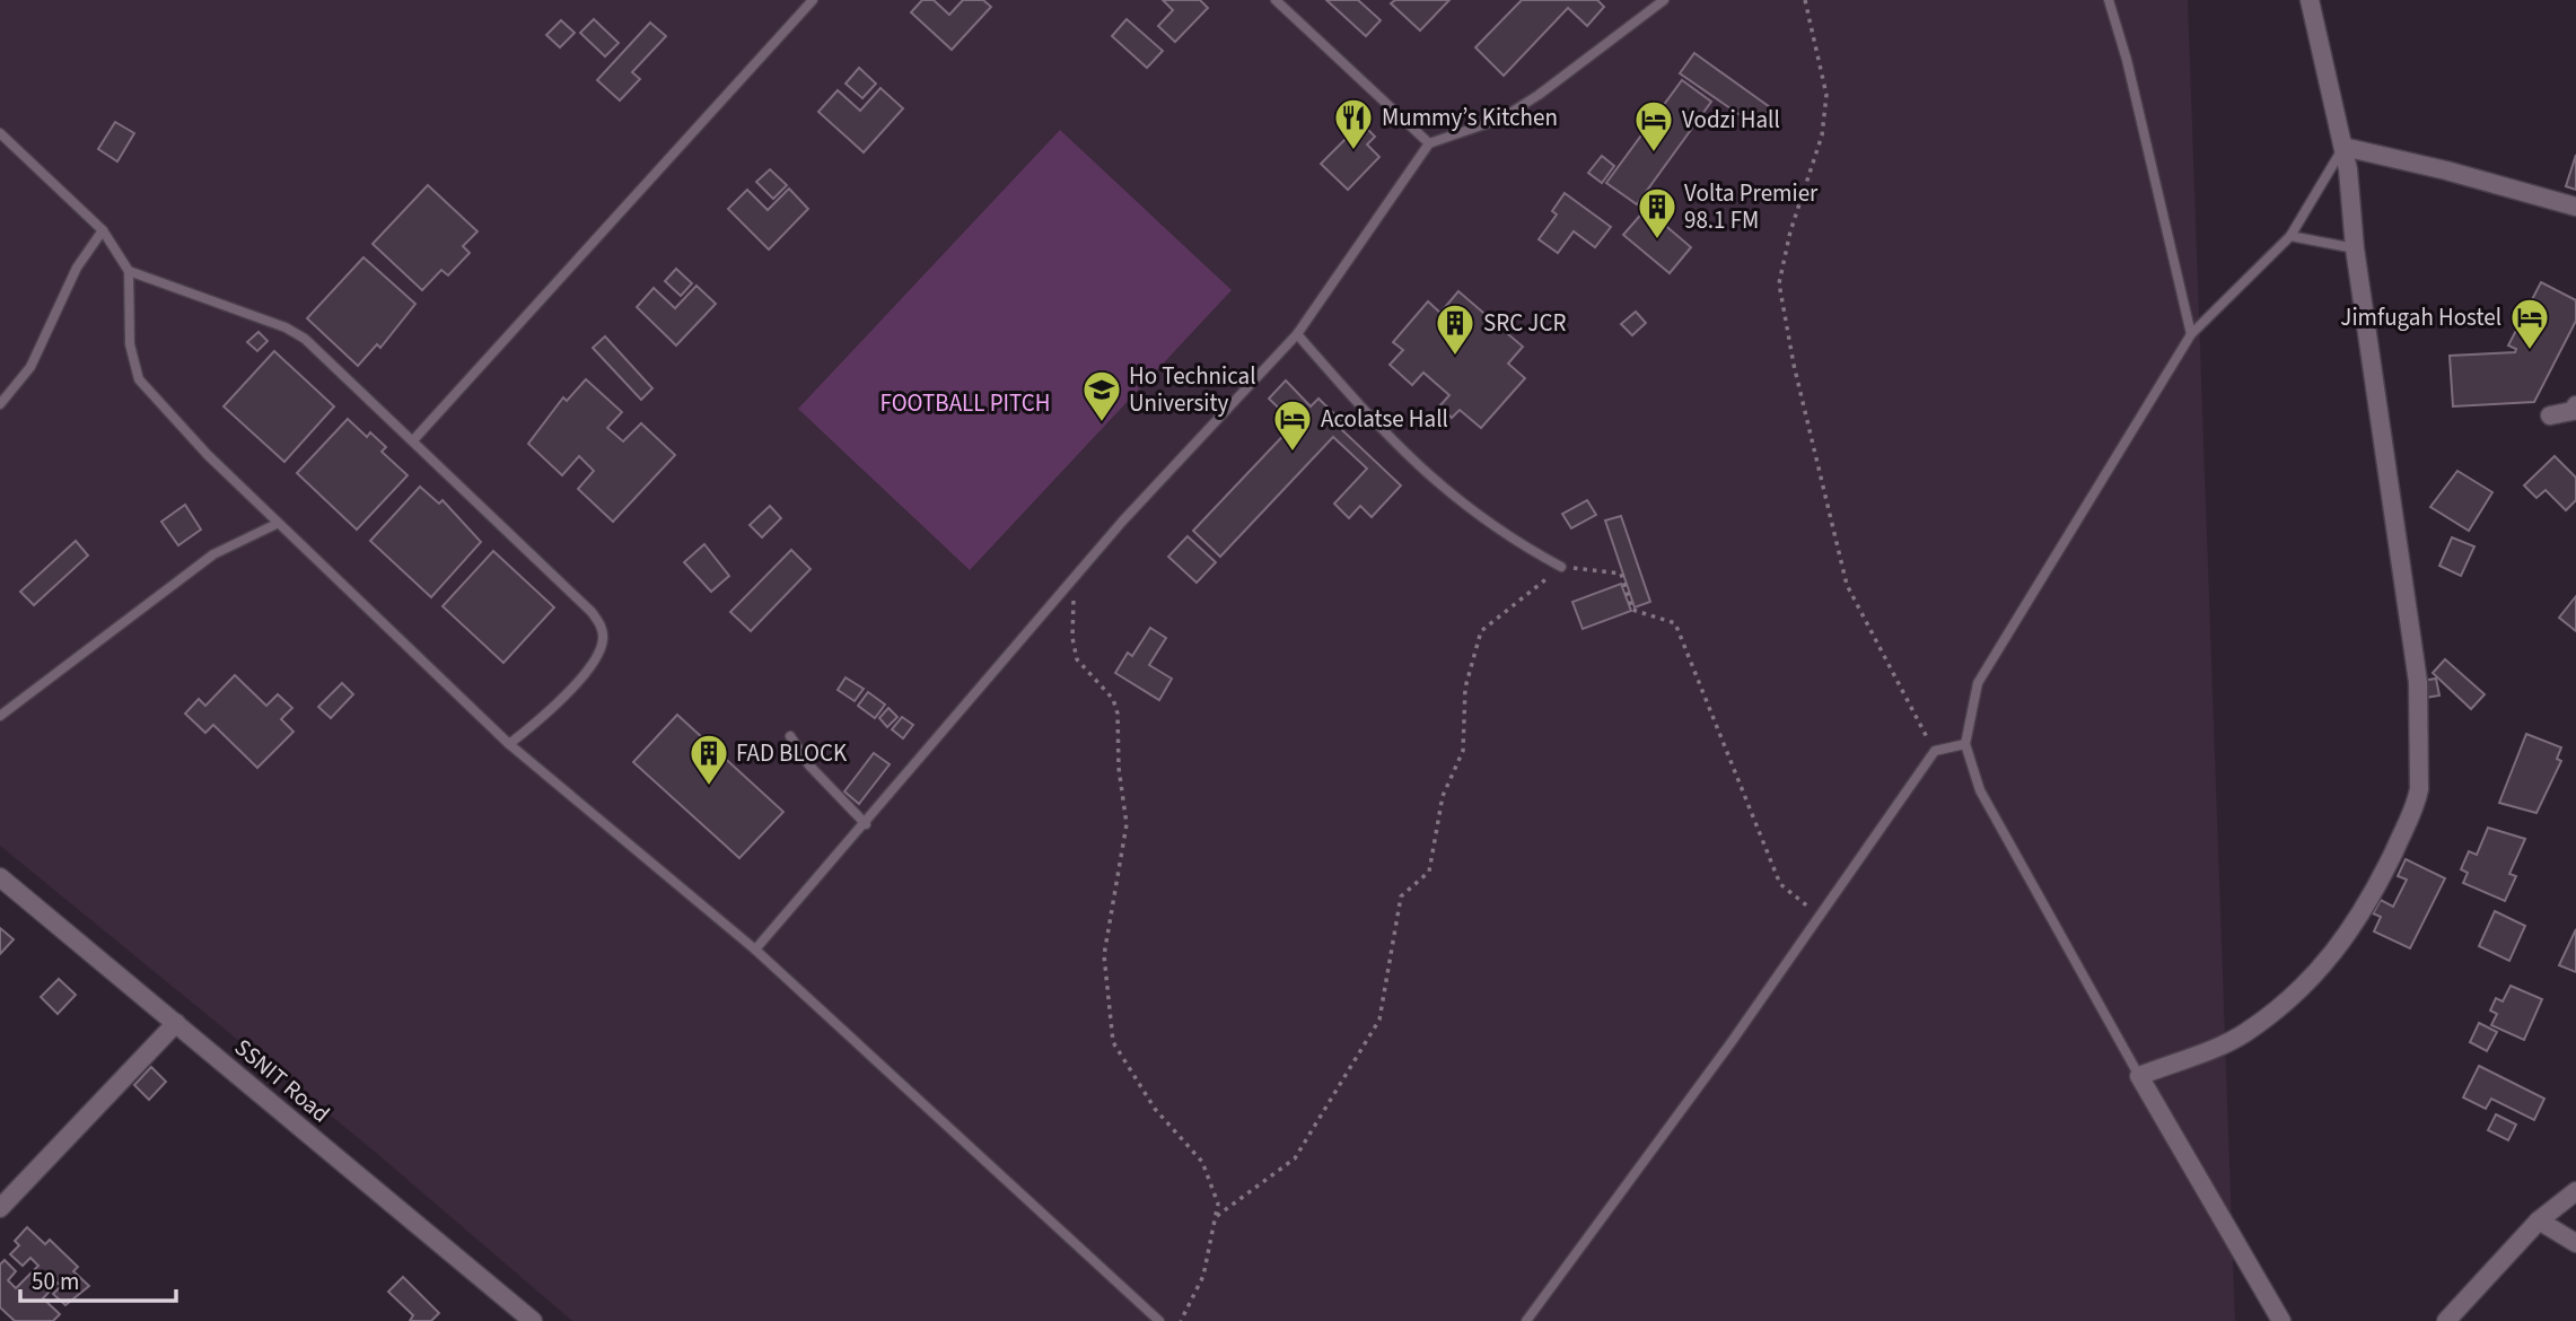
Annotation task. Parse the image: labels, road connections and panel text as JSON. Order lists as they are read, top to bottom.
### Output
{
  "streets": {
    "street": ["SSNIT Road"]
  },
  "parks": ["FOOTBALL PITCH"],
  "places": {
    "restaurant": ["Mummy’s Kitchen"],
    "hotel": ["Vodzi Hall", "Jimfugah Hostel", "Acolatse Hall"],
    "building": ["Volta Premier 98.1 FM", "SRC JCR", "FAD BLOCK"],
    "school or university": ["Ho Technical University"]
  },
  "scale_bar": "50 m"
}
